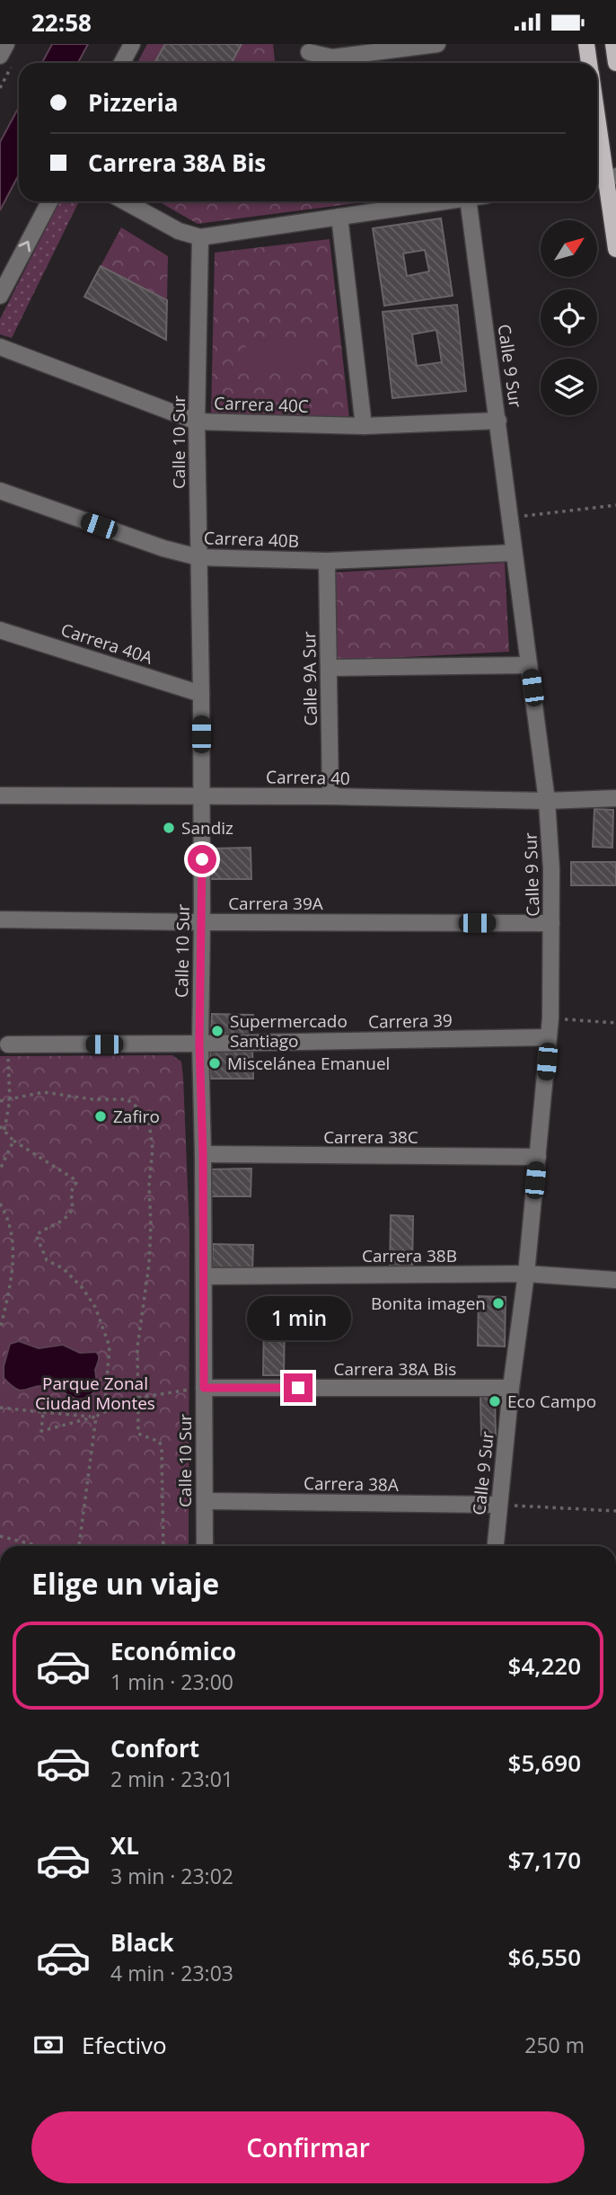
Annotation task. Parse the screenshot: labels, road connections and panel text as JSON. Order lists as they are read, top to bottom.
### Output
{
  "streets": {
    "street": [
      "Calle 9 Sur",
      "Carrera 40C",
      "Calle 10 Sur",
      "Carrera 40B",
      "Carrera 40A",
      "Calle 9A Sur",
      "Carrera 40",
      "Carrera 39A",
      "Carrera 39",
      "Carrera 38C",
      "Carrera 38B",
      "Carrera 38A Bis",
      "Carrera 38A"
    ]
  },
  "crossings": [
    ["Calle 9 Sur", "Carrera 40C"],
    ["Calle 9 Sur", "Carrera 40B"],
    ["Calle 9 Sur", "Carrera 40"],
    ["Calle 9 Sur", "Carrera 39A"],
    ["Calle 9 Sur", "Carrera 39"],
    ["Calle 9 Sur", "Carrera 38C"],
    ["Calle 9 Sur", "Carrera 38B"],
    ["Calle 9 Sur", "Carrera 38A Bis"],
    ["Calle 9 Sur", "Carrera 38A"],
    ["Carrera 40C", "Calle 10 Sur"],
    ["Calle 10 Sur", "Carrera 40B"],
    ["Calle 10 Sur", "Carrera 40A"],
    ["Calle 10 Sur", "Carrera 40"],
    ["Calle 10 Sur", "Carrera 39A"],
    ["Calle 10 Sur", "Carrera 39"],
    ["Calle 10 Sur", "Carrera 38C"],
    ["Calle 10 Sur", "Carrera 38B"],
    ["Calle 10 Sur", "Carrera 38A Bis"],
    ["Calle 10 Sur", "Carrera 38A"],
    ["Carrera 40B", "Calle 9A Sur"],
    ["Calle 9A Sur", "Carrera 40"]
  ],
  "parks": ["Parque Zonal Ciudad Montes"],
  "places": [
    "Sandiz",
    "Supermercado Santiago",
    "Miscelánea Emanuel",
    "Zafiro",
    "Bonita imagen",
    "Eco Campo"
  ],
  "north": "top right",
  "page": {
    "status": "22:58",
    "banner": ["Pizzeria", "Carrera 38A Bis"],
    "bubble": "1 min",
    "heading": "Elige un viaje",
    "list": [
      {
        "name": "Económico",
        "note": "1 min · 23:00",
        "value": "$4,220"
      },
      {
        "name": "Confort",
        "note": "2 min · 23:01",
        "value": "$5,690"
      },
      {
        "name": "XL",
        "note": "3 min · 23:02",
        "value": "$7,170"
      },
      {
        "name": "Black",
        "note": "4 min · 23:03",
        "value": "$6,550"
      }
    ],
    "pay": ["Efectivo", "250 m"],
    "buttons": "Confirmar"
  }
}
